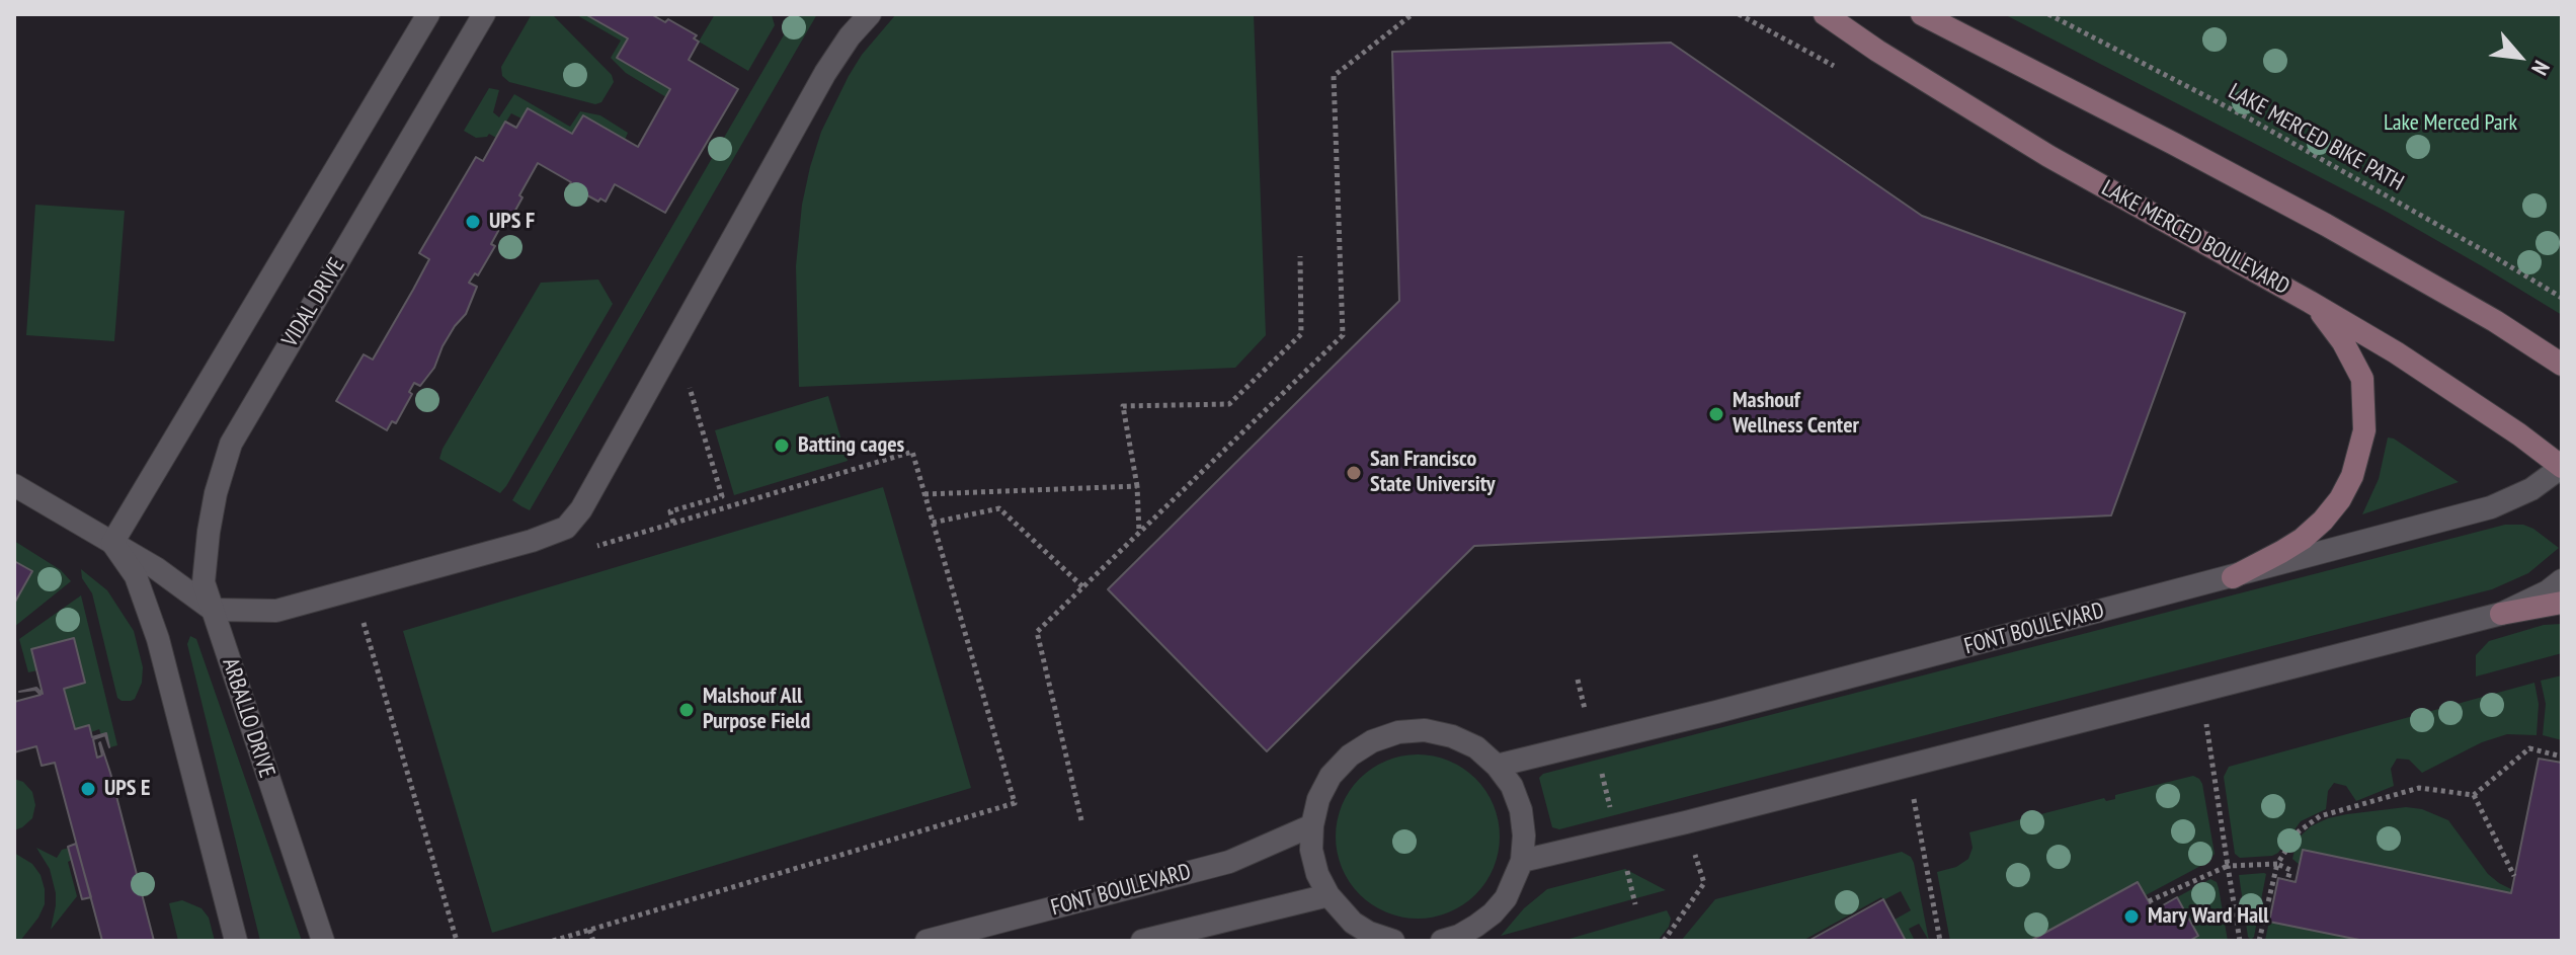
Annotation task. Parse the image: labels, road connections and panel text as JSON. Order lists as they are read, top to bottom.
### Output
{
  "streets": {
    "main road": ["LAKE MERCED BOULEVARD"],
    "street": ["VIDAL DRIVE", "FONT BOULEVARD", "ARBALLO DRIVE"],
    "path": ["LAKE MERCED BIKE PATH"]
  },
  "crossings": [
    ["LAKE MERCED BOULEVARD", "FONT BOULEVARD"],
    ["VIDAL DRIVE", "ARBALLO DRIVE"]
  ],
  "parks": ["Lake Merced Park"],
  "places": [
    "UPS F",
    "Mashouf Wellness Center",
    "Batting cages",
    "San Francisco State University",
    "Malshouf All Purpose Field",
    "UPS E",
    "Mary Ward Hall"
  ],
  "north": "bottom right"
}
